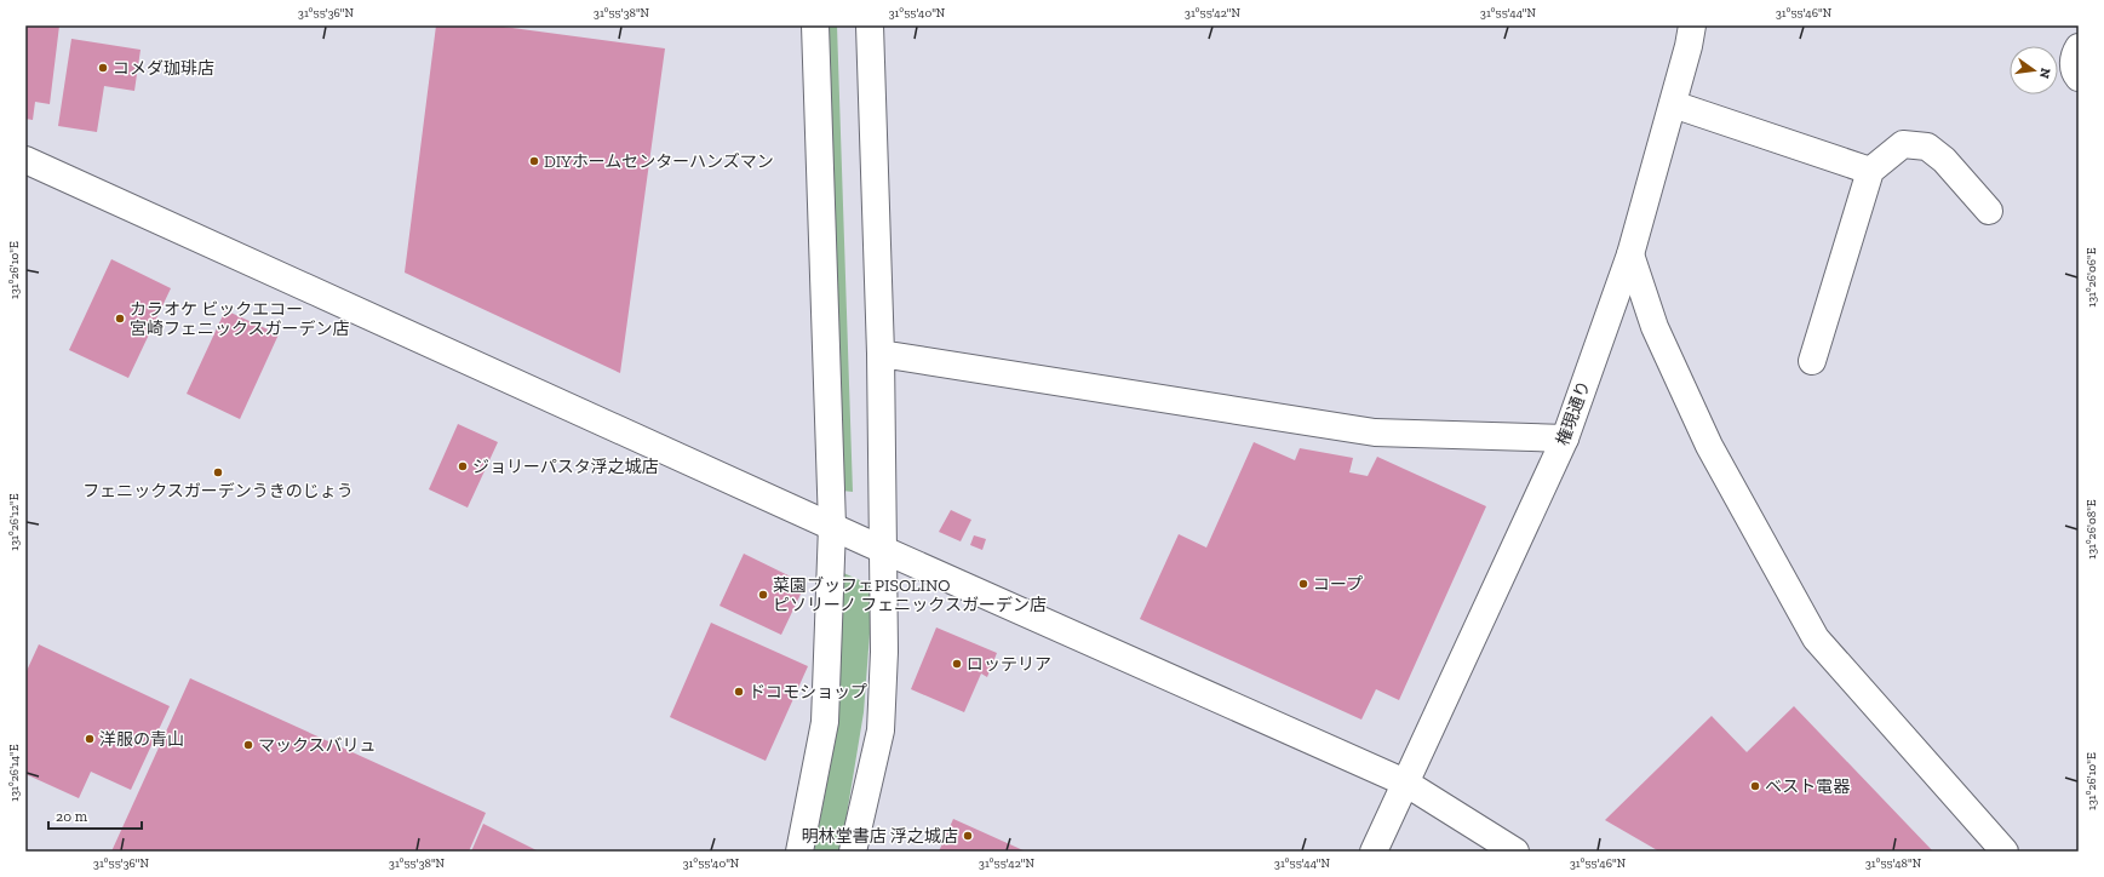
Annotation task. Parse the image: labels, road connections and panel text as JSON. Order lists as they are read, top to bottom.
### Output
{
  "streets": {
    "street": ["権現通り"]
  },
  "places": [
    "コメダ珈琲店",
    "DIYホームセンターハンズマン",
    "カラオケ ビックエコー 宮崎フェニックスガーデン店",
    "ジョリーパスタ浮之城店",
    "フェニックスガーデンうきのじょう",
    "コープ",
    "菜園ブッフェPISOLINO ピソリーノ フェニックスガーデン店",
    "ロッテリア",
    "ドコモショップ",
    "洋服の青山",
    "マックスバリュ",
    "ベスト電器",
    "明林堂書店 浮之城店"
  ],
  "scale_bar": "20 m",
  "north": "right",
  "coordinates": [
    "31°55'36\"N",
    "31°55'38\"N",
    "31°55'40\"N",
    "31°55'42\"N",
    "31°55'44\"N",
    "31°55'46\"N",
    "131°26'10\"E",
    "131°26'06\"E",
    "131°26'12\"E",
    "131°26'08\"E",
    "131°26'14\"E",
    "31°55'48\"N"
  ]
}
